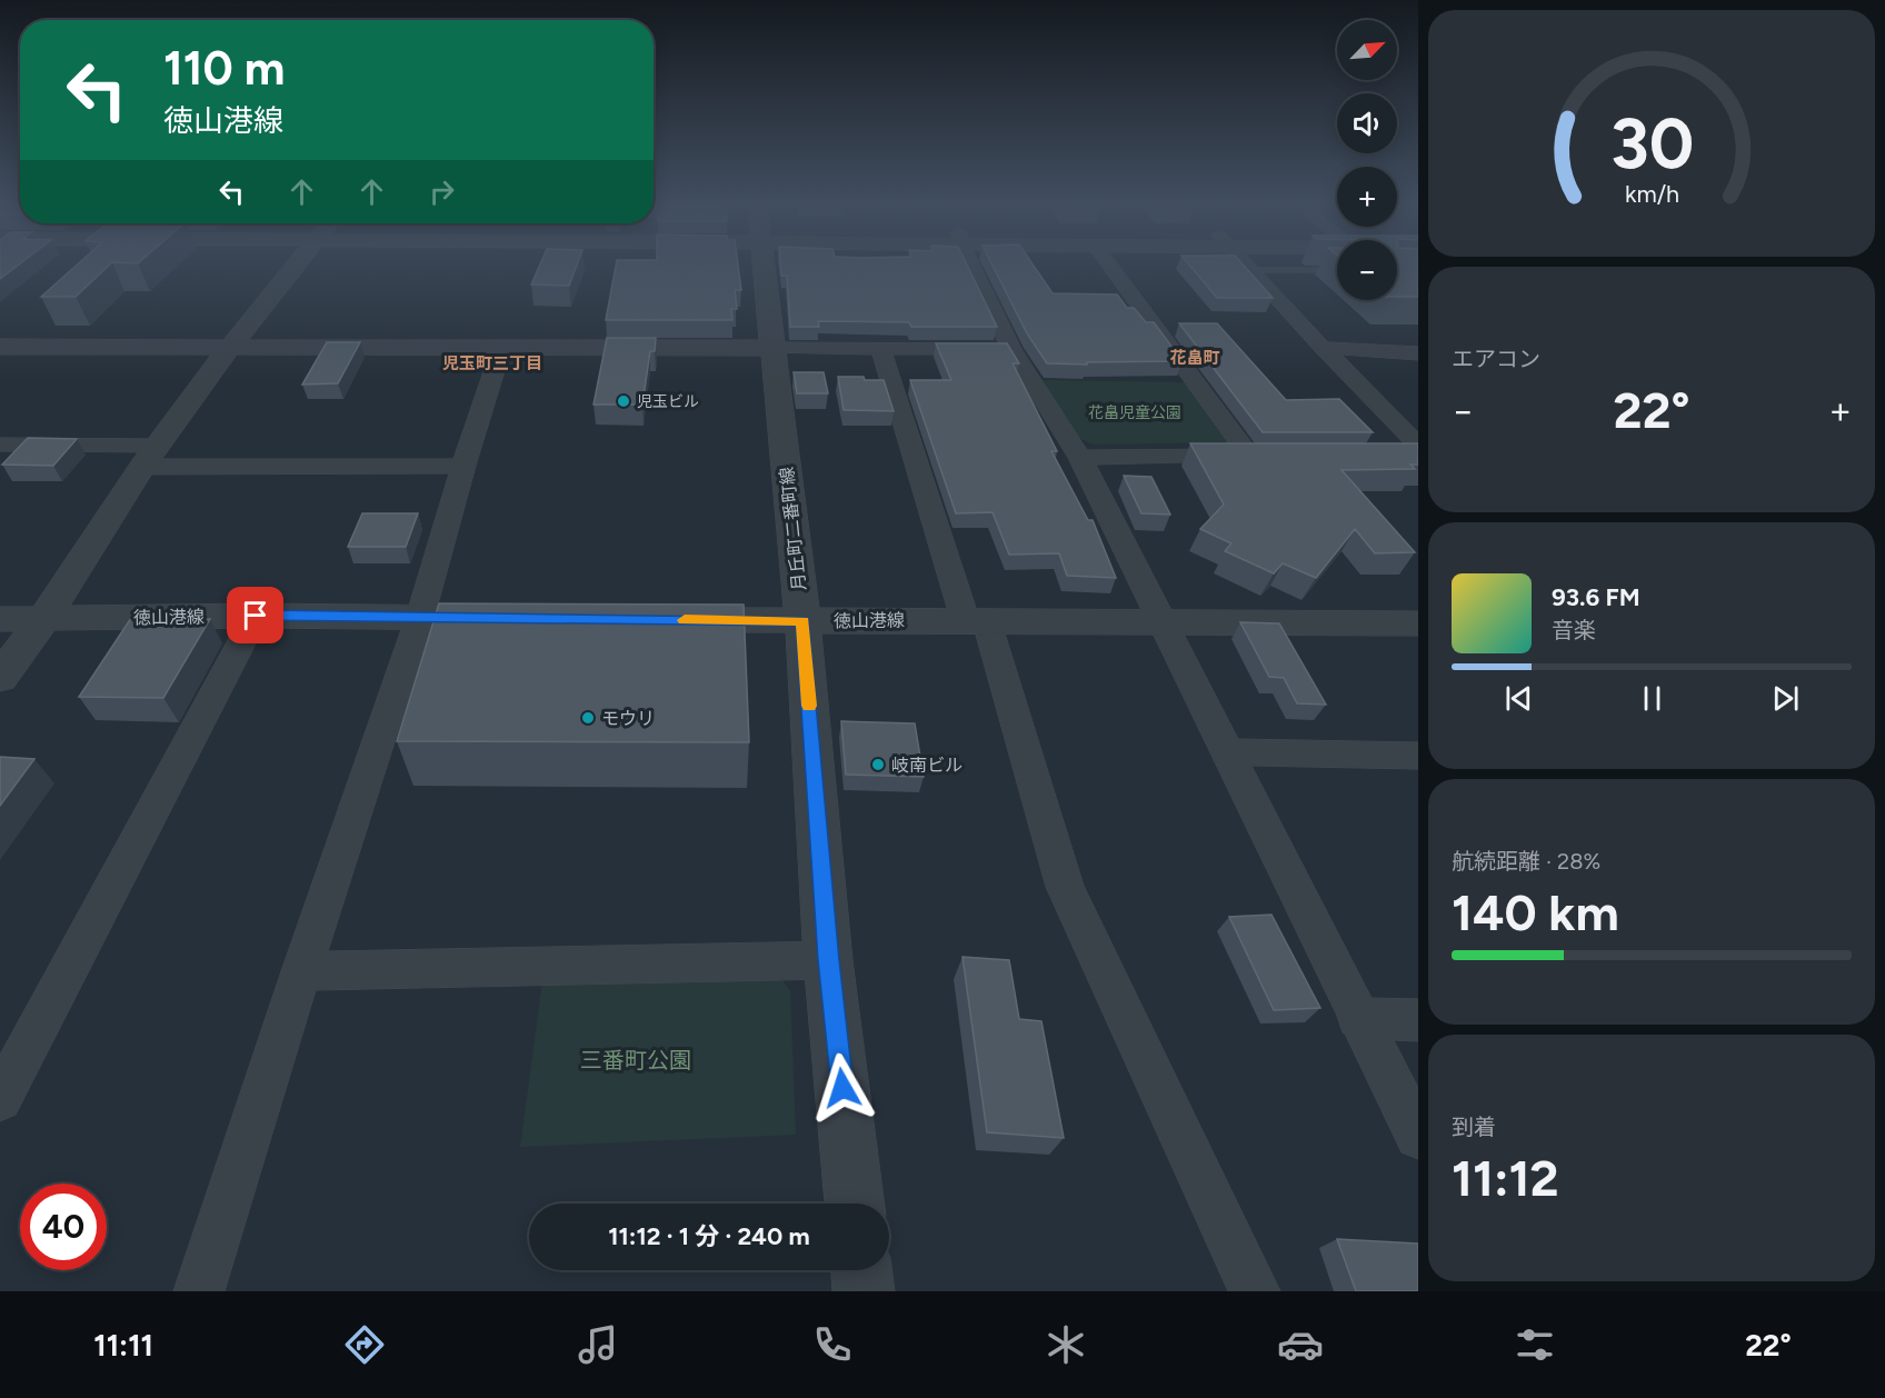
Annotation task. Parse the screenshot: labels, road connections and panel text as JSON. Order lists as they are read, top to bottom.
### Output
{
  "streets": {
    "street": ["月丘町二番町線", "徳山港線"]
  },
  "crossings": [
    ["月丘町二番町線", "徳山港線"]
  ],
  "districts": ["花畠町", "児玉町三丁目"],
  "parks": ["花畠児童公園", "三番町公園"],
  "places": ["児玉ビル", "モウリ", "岐南ビル"],
  "north": "top right",
  "page": {
    "map_buttons": ["+", "−"],
    "turn": ["110 m", "徳山港線"],
    "tile": [
      "エアコン",
      ["航続距離 · 28%", "140 km"],
      ["到着", "11:12"]
    ],
    "heat": ["−", "22°", "+"],
    "song": ["93.6 FM", "音楽"],
    "limit": "40",
    "trip": "11:12 · 1 分 · 240 m",
    "tabs": ["11:11", "22°"],
    "gauge": ["30", "km/h"]
  }
}
